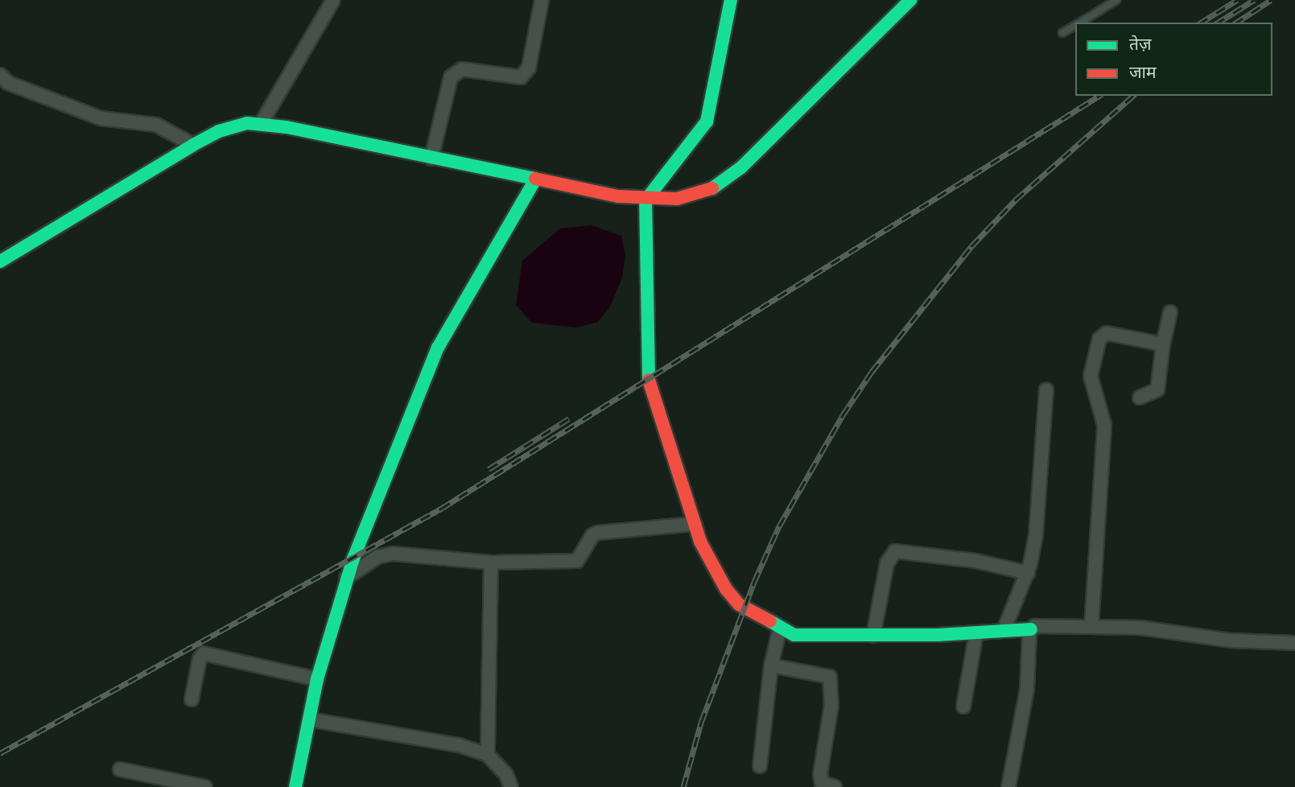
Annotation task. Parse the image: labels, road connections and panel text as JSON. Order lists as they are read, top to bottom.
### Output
{
  "legend": ["तेज़", "जाम"]
}
